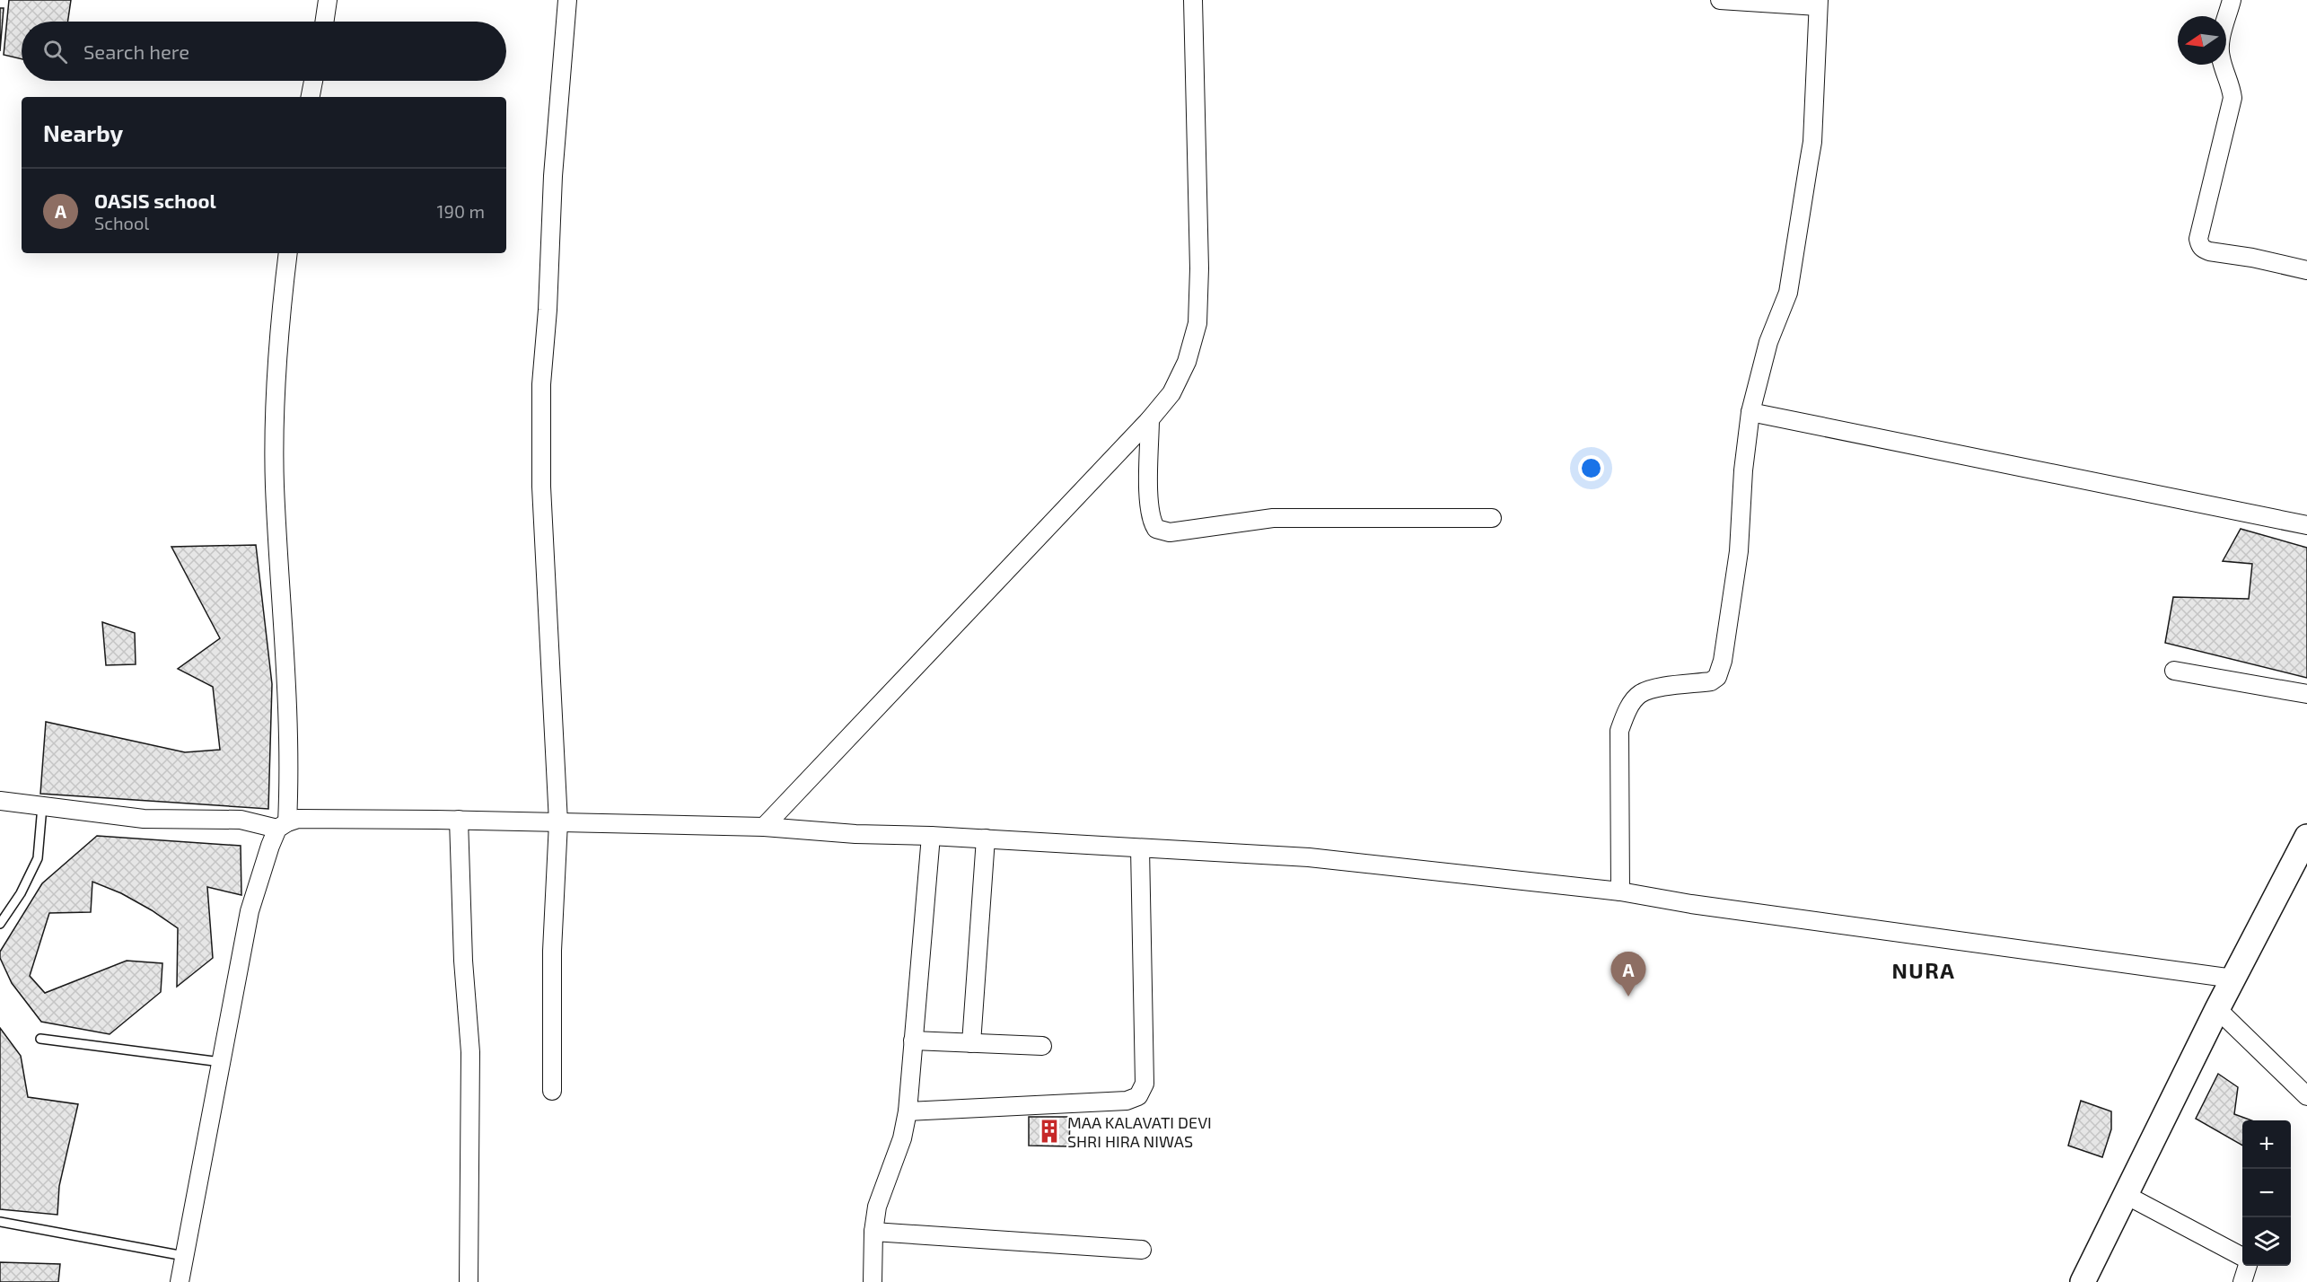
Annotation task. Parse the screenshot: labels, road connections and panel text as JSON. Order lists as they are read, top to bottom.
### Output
{
  "districts": ["NURA"],
  "places": {
    "building": ["MAA KALAVATI DEVI SHRI HIRA NIWAS"]
  },
  "north": "left",
  "page": {
    "search": "Search here",
    "heading": "Nearby",
    "list": [
      {
        "mark": "A",
        "name": "OASIS school",
        "note": "School",
        "value": "190 m"
      }
    ],
    "pins": "A",
    "map_buttons": ["+", "−"]
  }
}
